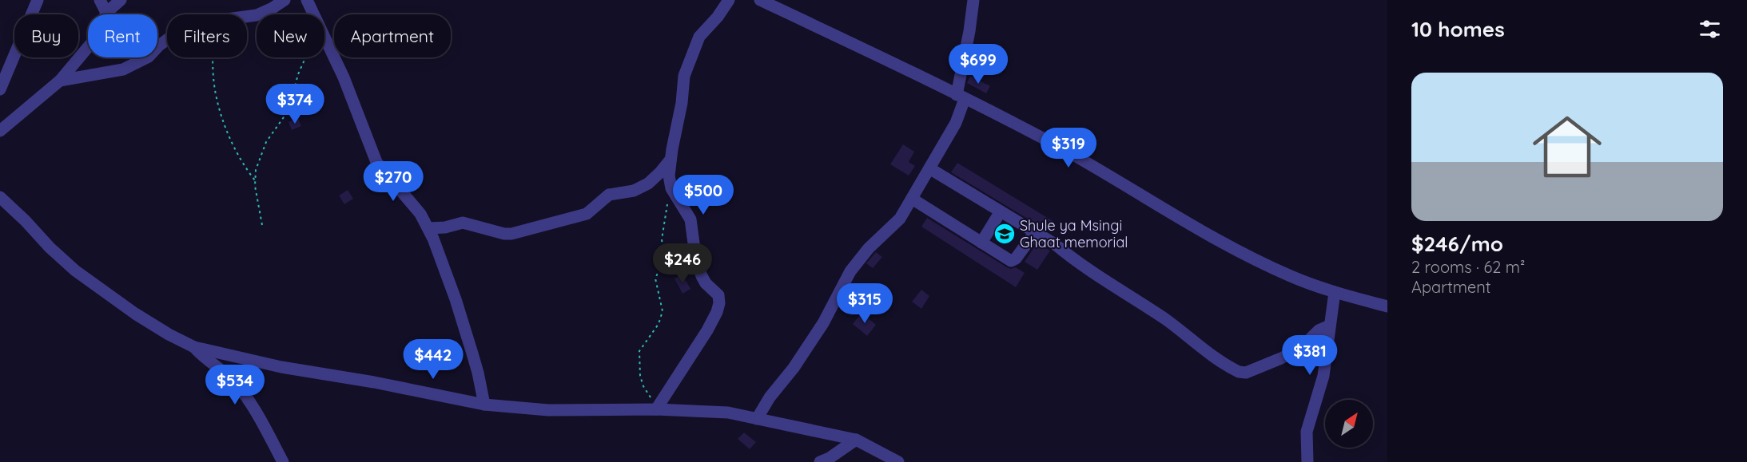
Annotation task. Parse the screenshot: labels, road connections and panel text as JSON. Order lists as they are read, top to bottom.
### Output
{
  "places": {
    "school or university": ["Shule ya Msingi Ghaat memorial"]
  },
  "north": "top right",
  "page": {
    "heading": "10 homes",
    "chip": [
      "Buy",
      "Rent",
      "Filters",
      "New",
      "Apartment"
    ],
    "price": [
      "$699",
      "$374",
      "$319",
      "$270",
      "$500",
      "$246",
      "$315",
      "$381",
      "$442",
      "$534"
    ],
    "list": [
      {
        "name": "$246/mo",
        "note": "2 rooms · 62 m² · Apartment"
      }
    ]
  }
}
